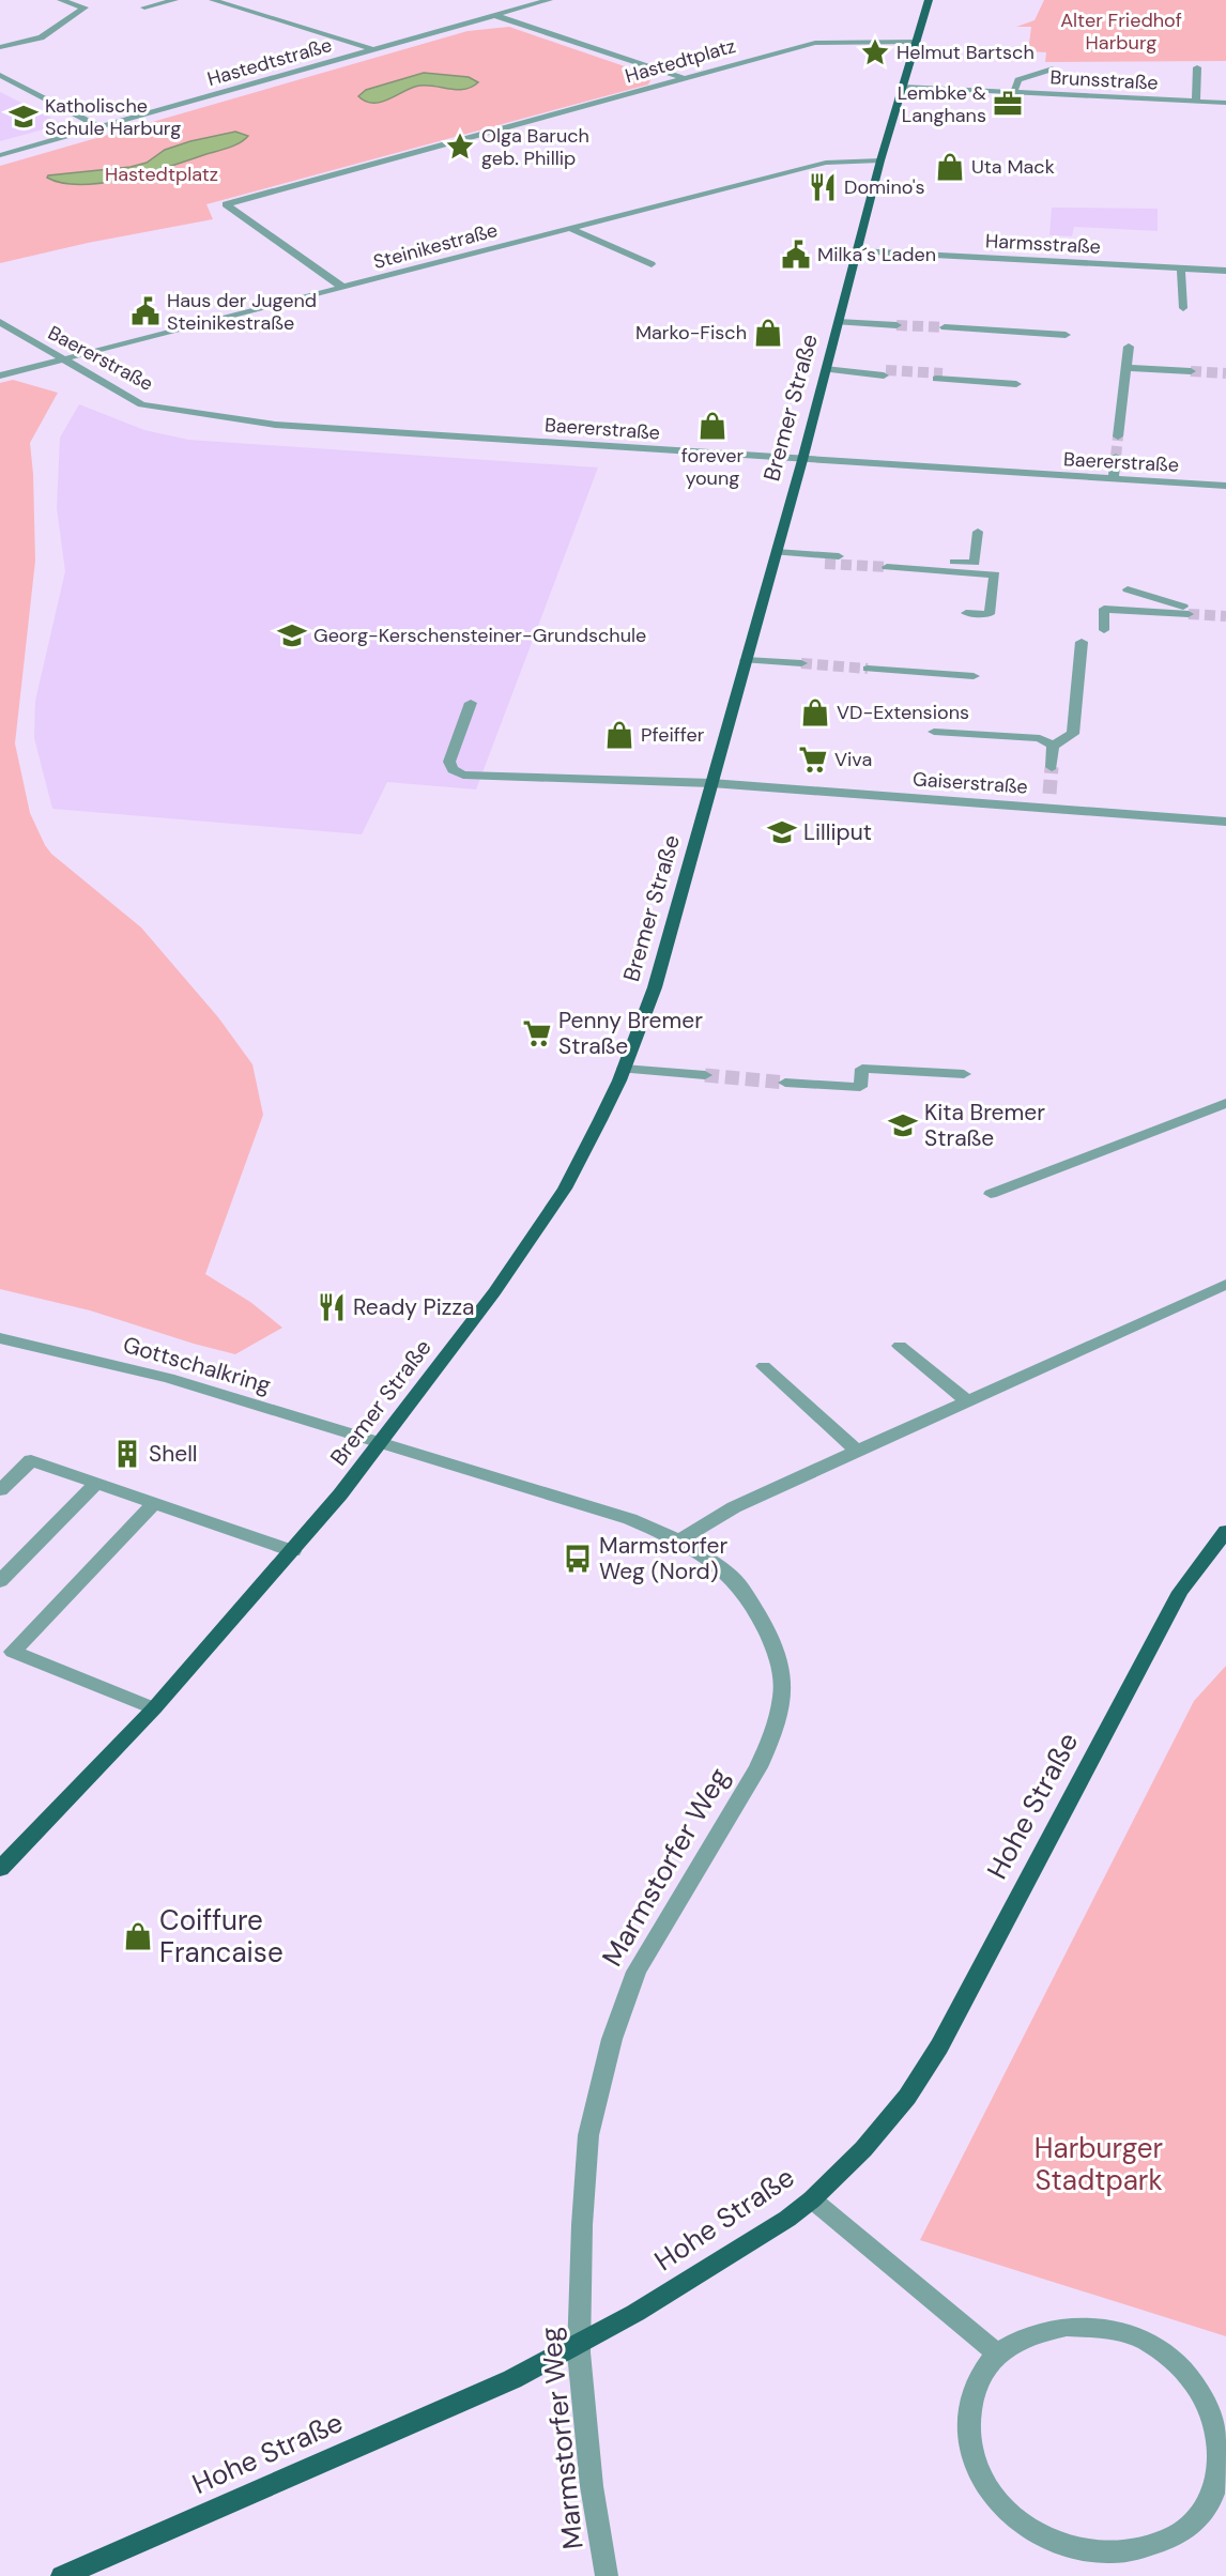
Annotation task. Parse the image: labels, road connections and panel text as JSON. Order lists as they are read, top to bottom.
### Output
{
  "streets": {
    "main road": ["Bremer Straße", "Hohe Straße"],
    "street": [
      "Hastedtplatz",
      "Hastedtstraße",
      "Brunsstraße",
      "Harmsstraße",
      "Steinikestraße",
      "Baererstraße",
      "Gaiserstraße",
      "Gottschalkring",
      "Marmstorfer Weg"
    ]
  },
  "crossings": [
    ["Hastedtplatz", "Steinikestraße"],
    ["Hastedtplatz", "Bremer Straße"],
    ["Brunsstraße", "Bremer Straße"],
    ["Harmsstraße", "Bremer Straße"],
    ["Steinikestraße", "Baererstraße"],
    ["Steinikestraße", "Bremer Straße"],
    ["Baererstraße", "Bremer Straße"],
    ["Bremer Straße", "Gaiserstraße"],
    ["Bremer Straße", "Gottschalkring"],
    ["Bremer Straße", "Marmstorfer Weg"],
    ["Gottschalkring", "Marmstorfer Weg"]
  ],
  "parks": ["Alter Friedhof Harburg", "Hastedtplatz", "Harburger Stadtpark"],
  "places": {
    "place": ["Helmut Bartsch", "Olga Baruch geb. Phillip"],
    "office": ["Lembke & Langhans"],
    "school or university": [
      "Katholische Schule Harburg",
      "Georg-Kerschensteiner-Grundschule",
      "Lilliput",
      "Kita Bremer Straße"
    ],
    "shop": [
      "Uta Mack",
      "Marko-Fisch",
      "forever young",
      "VD-Extensions",
      "Pfeiffer",
      "Coiffure Francaise"
    ],
    "restaurant": ["Domino's", "Ready Pizza"],
    "public building": ["Milka´s Laden", "Haus der Jugend Steinikestraße"],
    "supermarket": ["Viva", "Penny Bremer Straße"],
    "building": ["Shell"],
    "bus stop": ["Marmstorfer Weg (Nord)"]
  }
}
